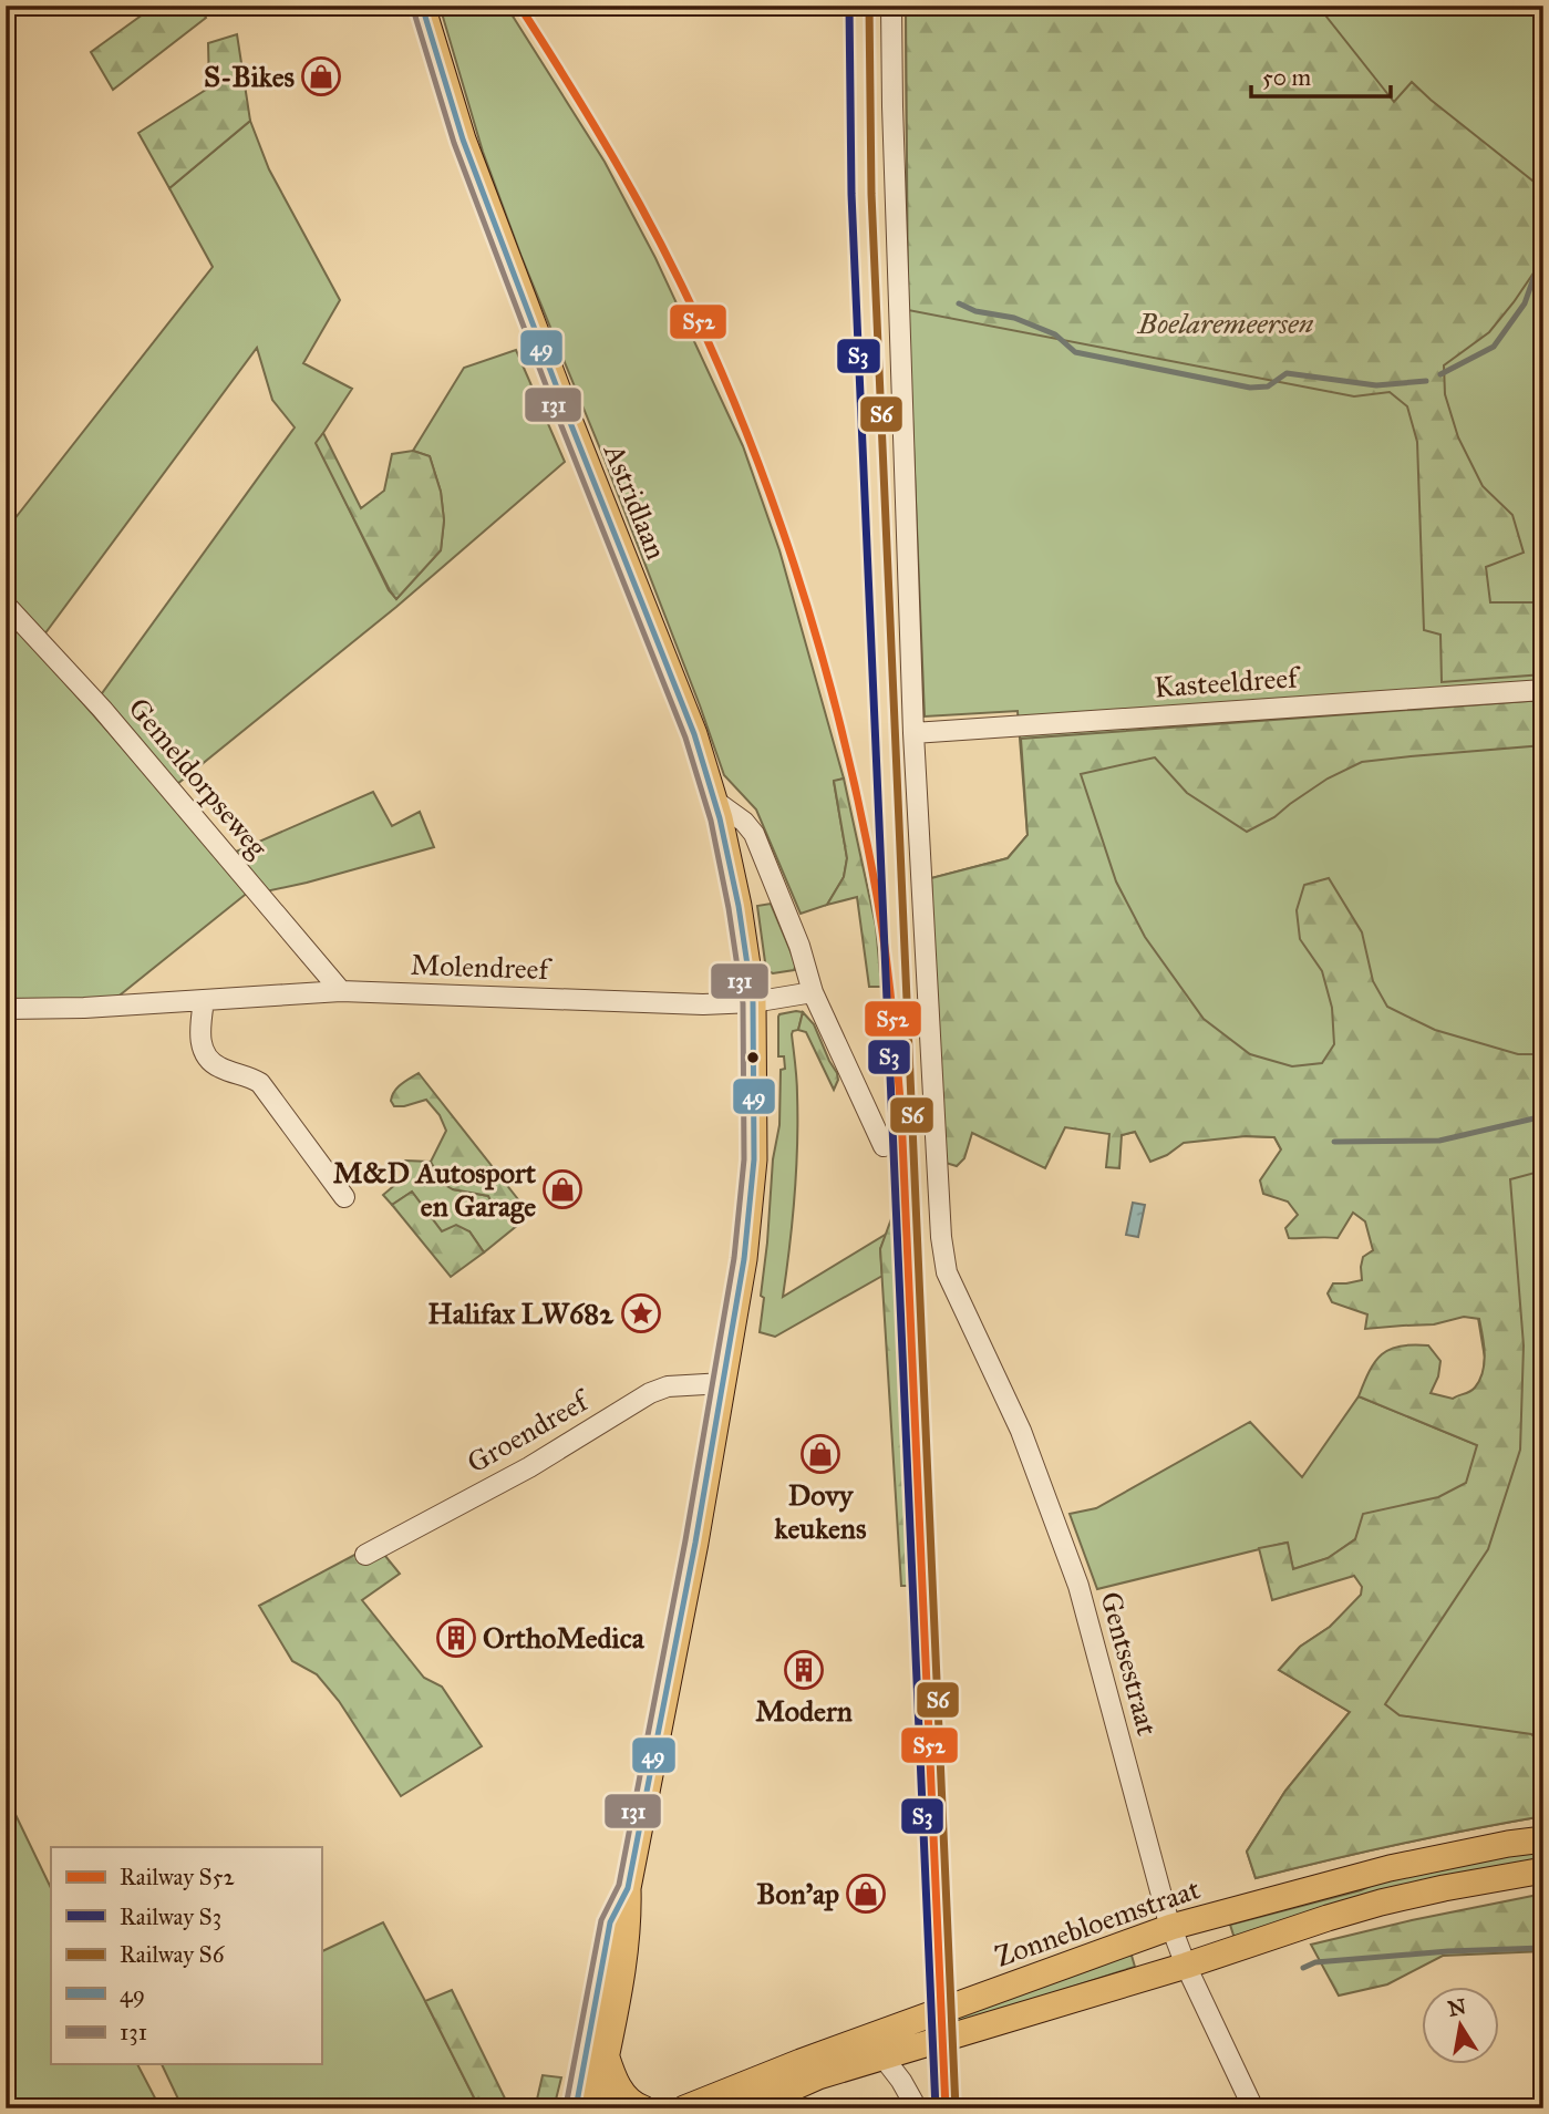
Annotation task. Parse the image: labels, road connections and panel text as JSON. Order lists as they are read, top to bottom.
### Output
{
  "streets": {
    "main road": ["Astridlaan", "Zonnebloemstraat"],
    "street": [
      "Kasteeldreef",
      "Gemeldorpseweg",
      "Molendreef",
      "Groendreef",
      "Gentsestraat"
    ]
  },
  "crossings": [
    ["Astridlaan", "Molendreef"],
    ["Astridlaan", "Groendreef"],
    ["Kasteeldreef", "Gentsestraat"],
    ["Gemeldorpseweg", "Molendreef"],
    ["Gentsestraat", "Zonnebloemstraat"]
  ],
  "parks": ["Boelaremeersen"],
  "places": {
    "shop": [
      "S-Bikes",
      "M&D Autosport en Garage",
      "Dovy keukens",
      "Bon'ap"
    ],
    "place": ["Halifax LW682"],
    "building": ["OrthoMedica", "Modern"]
  },
  "lines": [
    "rail line S52",
    "rail line S3",
    "rail line S6",
    "transit line 49",
    "transit line 131"
  ],
  "legend": [
    "Railway S52",
    "Railway S3",
    "Railway S6",
    "49",
    "131"
  ],
  "scale_bar": "50 m",
  "north": "top"
}
